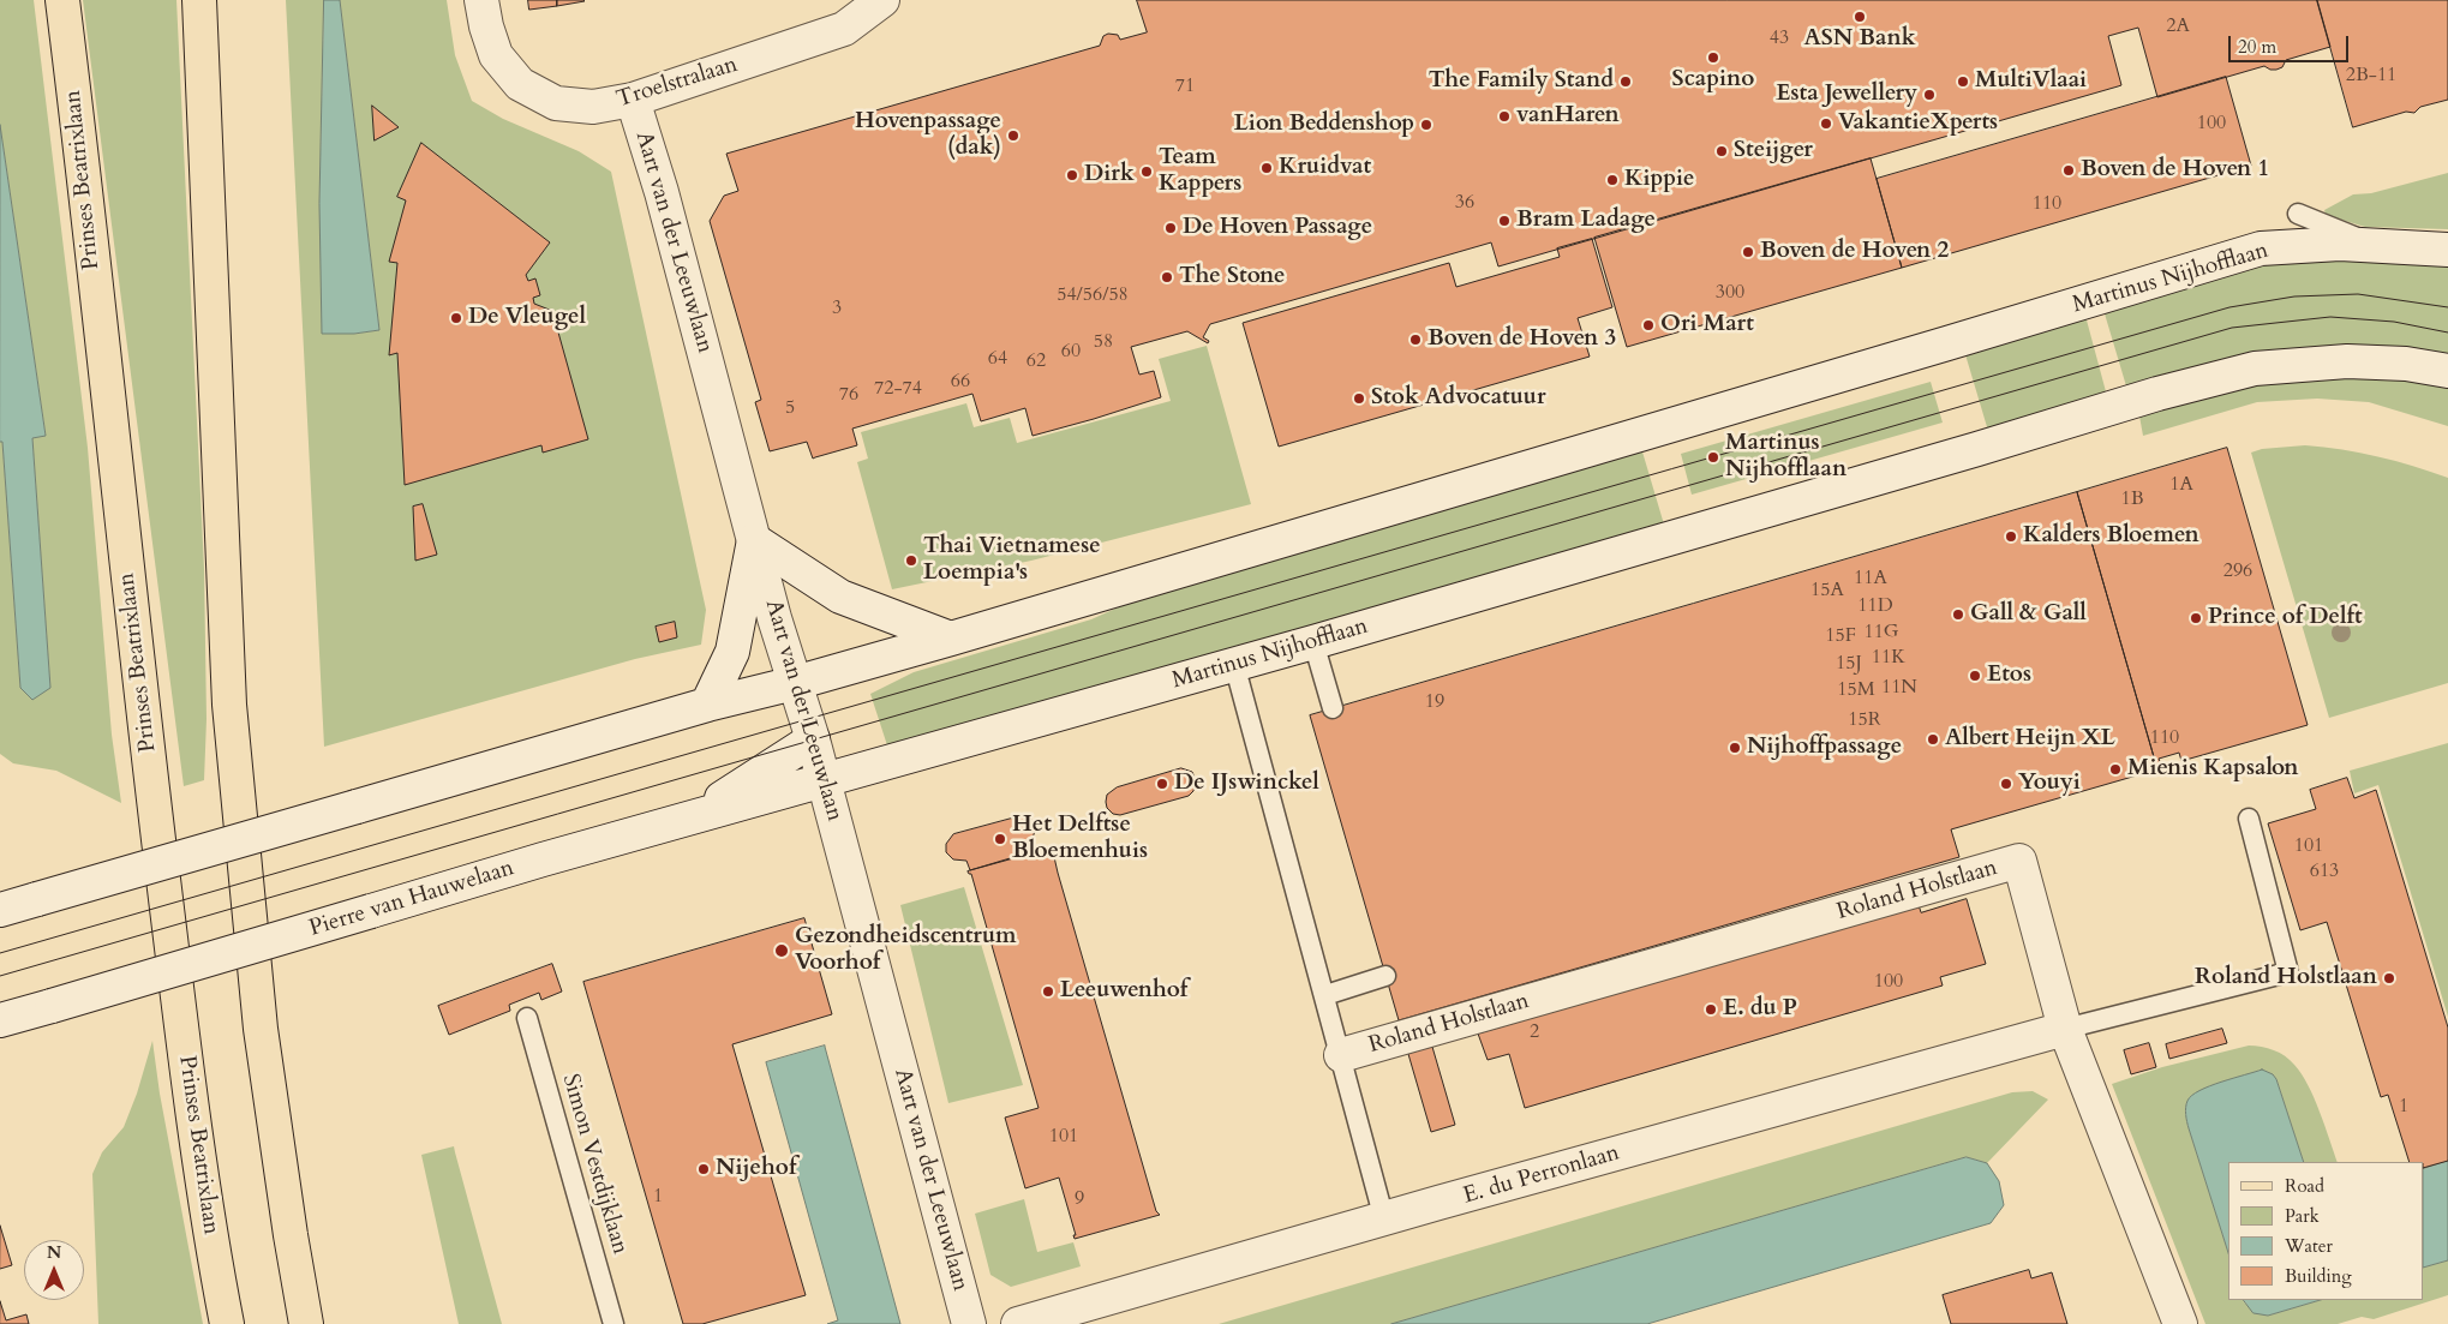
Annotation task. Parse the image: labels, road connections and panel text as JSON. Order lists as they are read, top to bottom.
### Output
{
  "streets": {
    "main road": ["Prinses Beatrixlaan"],
    "street": [
      "Troelstralaan",
      "Aart van der Leeuwlaan",
      "Martinus Nijhofflaan",
      "Roland Holstlaan",
      "Pierre van Hauwelaan",
      "E. du Perronlaan"
    ],
    "lane": ["Simon Vestdijklaan"]
  },
  "crossings": [
    ["Troelstralaan", "Aart van der Leeuwlaan"],
    ["Aart van der Leeuwlaan", "Martinus Nijhofflaan"],
    ["Aart van der Leeuwlaan", "Pierre van Hauwelaan"],
    ["Martinus Nijhofflaan", "Pierre van Hauwelaan"],
    ["Roland Holstlaan", "E. du Perronlaan"]
  ],
  "places": [
    "ASN Bank",
    "Scapino",
    "The Family Stand",
    "MultiVlaai",
    "Esta Jewellery",
    "vanHaren",
    "VakantieXperts",
    "Lion Beddenshop",
    "Hovenpassage (dak)",
    "Steijger",
    "Kruidvat",
    "Boven de Hoven 1",
    "Team Kappers",
    "Dirk",
    "Kippie",
    "Bram Ladage",
    "De Hoven Passage",
    "Boven de Hoven 2",
    "The Stone",
    "De Vleugel",
    "Ori Mart",
    "Boven de Hoven 3",
    "Stok Advocatuur",
    "Martinus Nijhofflaan",
    "Kalders Bloemen",
    "Thai Vietnamese Loempia's",
    "Gall & Gall",
    "Prince of Delft",
    "Etos",
    "Albert Heijn XL",
    "Nijhoffpassage",
    "Mienis Kapsalon",
    "De IJswinckel",
    "Youyi",
    "Het Delftse Bloemenhuis",
    "Gezondheidscentrum Voorhof",
    "Roland Holstlaan",
    "Leeuwenhof",
    "E. du P",
    "Nijehof"
  ],
  "house_numbers": [
    "2A",
    "43",
    "2B-11",
    "71",
    "100",
    "36",
    "110",
    "300",
    "54/56/58",
    "3",
    "58",
    "60",
    "64",
    "62",
    "66",
    "72-74",
    "76",
    "5",
    "1A",
    "1B",
    "296",
    "11A",
    "15A",
    "11D",
    "11G",
    "15F",
    "11K",
    "15J",
    "11N",
    "15M",
    "19",
    "15R",
    "110",
    "101",
    "613",
    "100",
    "2",
    "1",
    "101",
    "1",
    "9"
  ],
  "legend": [
    "Road",
    "Park",
    "Water",
    "Building"
  ],
  "scale_bar": "20 m",
  "north": "top"
}
